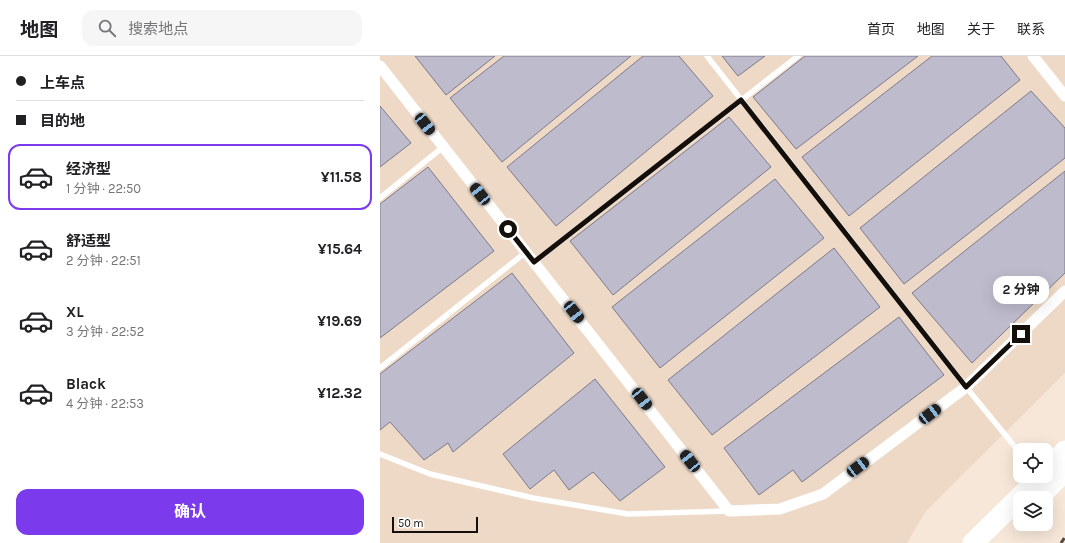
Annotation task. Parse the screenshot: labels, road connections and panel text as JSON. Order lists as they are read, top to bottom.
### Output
{
  "scale_bar": "50 m",
  "page": {
    "header": "地图",
    "search": "搜索地点",
    "nav": [
      "首页",
      "地图",
      "关于",
      "联系"
    ],
    "banner": ["上车点", "目的地"],
    "list": [
      {
        "name": "经济型",
        "note": "1 分钟 · 22:50",
        "value": "¥11.58"
      },
      {
        "name": "舒适型",
        "note": "2 分钟 · 22:51",
        "value": "¥15.64"
      },
      {
        "name": "XL",
        "note": "3 分钟 · 22:52",
        "value": "¥19.69"
      },
      {
        "name": "Black",
        "note": "4 分钟 · 22:53",
        "value": "¥12.32"
      }
    ],
    "bubble": "2 分钟",
    "buttons": "确认",
    "scale": "50 m"
  }
}
